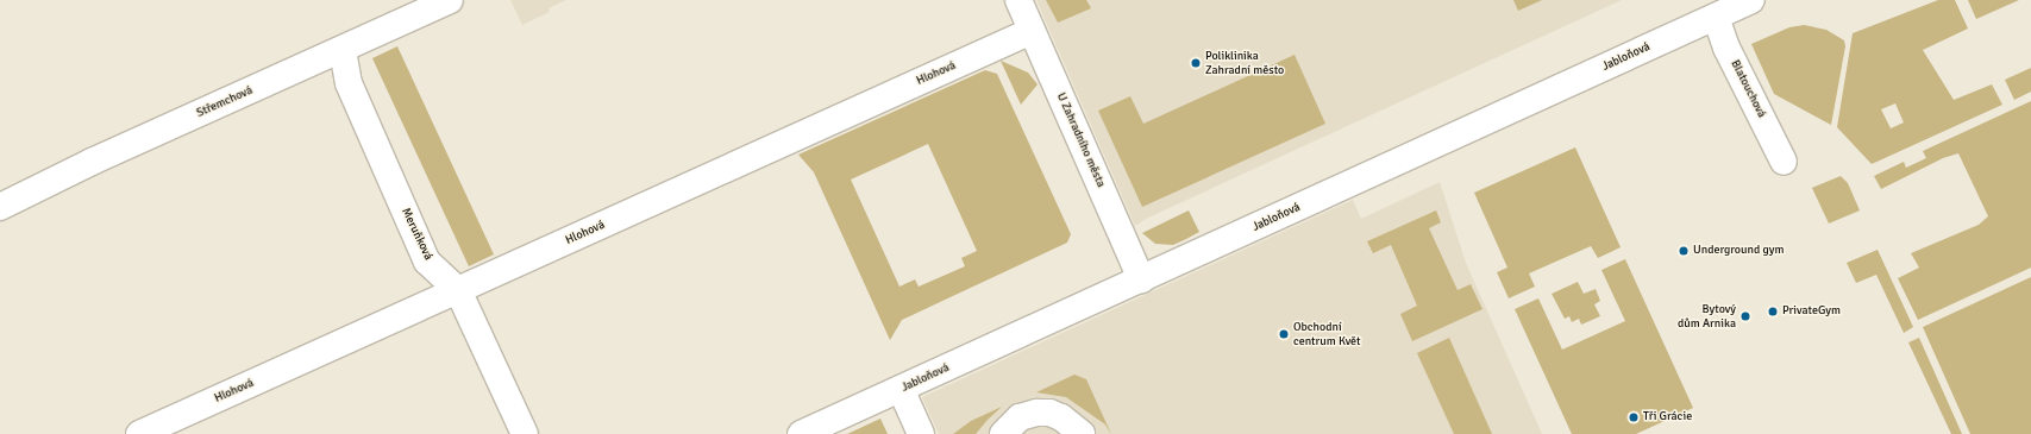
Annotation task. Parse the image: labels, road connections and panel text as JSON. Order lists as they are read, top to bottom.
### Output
{
  "streets": {
    "street": [
      "Jabloňová",
      "Hlohová",
      "Blatouchová",
      "Střemchová",
      "U Zahradního města",
      "Meruňková"
    ]
  },
  "crossings": [
    ["Jabloňová", "Blatouchová"],
    ["Jabloňová", "U Zahradního města"],
    ["Hlohová", "U Zahradního města"],
    ["Hlohová", "Meruňková"],
    ["Střemchová", "Meruňková"]
  ],
  "places": [
    "Poliklinika Zahradní město",
    "Underground gym",
    "PrivateGym",
    "Bytový dům Arnika",
    "Obchodní centrum Květ",
    "Tři Grácie"
  ]
}
